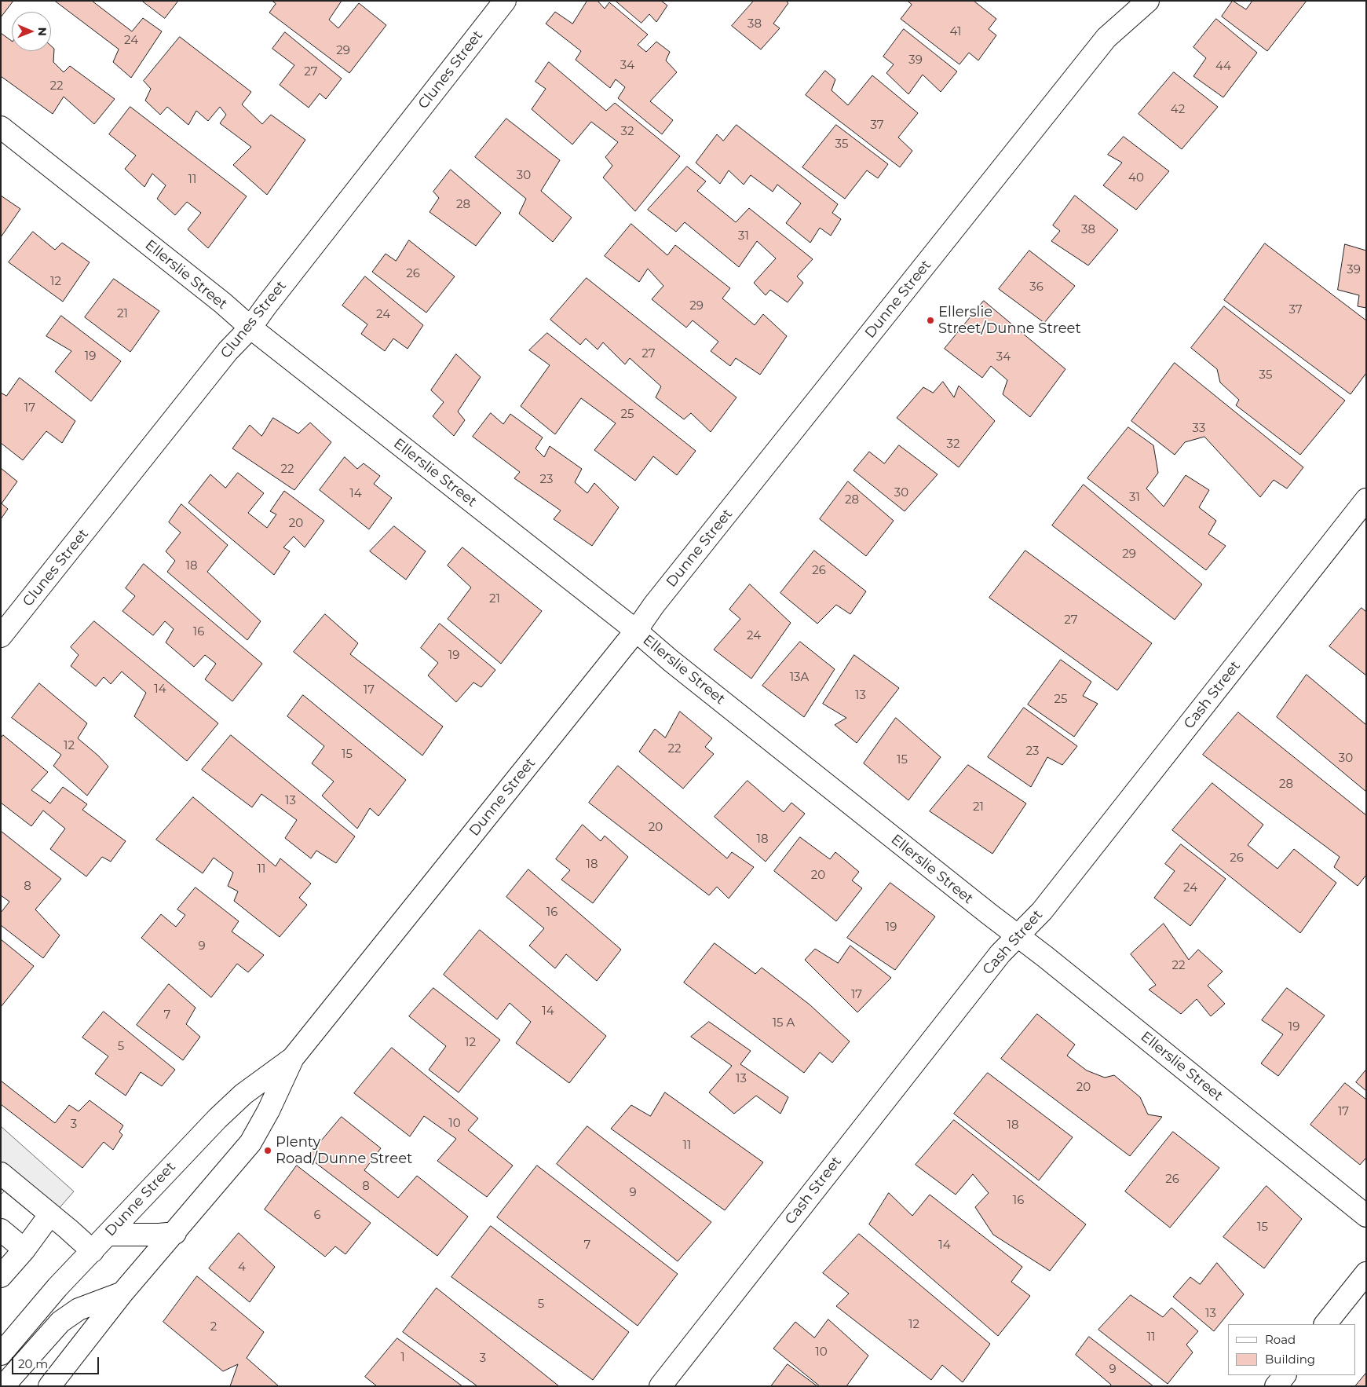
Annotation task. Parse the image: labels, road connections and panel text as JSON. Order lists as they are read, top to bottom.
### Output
{
  "streets": {
    "street": [
      "Clunes Street",
      "Ellerslie Street",
      "Dunne Street",
      "Cash Street"
    ]
  },
  "crossings": [
    ["Clunes Street", "Ellerslie Street"],
    ["Ellerslie Street", "Dunne Street"],
    ["Ellerslie Street", "Cash Street"]
  ],
  "places": ["Ellerslie Street/Dunne Street", "Plenty Road/Dunne Street"],
  "house_numbers": [
    "38",
    "41",
    "24",
    "29",
    "39",
    "34",
    "44",
    "27",
    "22",
    "42",
    "37",
    "32",
    "35",
    "30",
    "40",
    "11",
    "28",
    "38",
    "31",
    "39",
    "26",
    "12",
    "36",
    "29",
    "37",
    "21",
    "24",
    "27",
    "19",
    "34",
    "35",
    "17",
    "25",
    "33",
    "32",
    "22",
    "23",
    "30",
    "14",
    "31",
    "28",
    "20",
    "29",
    "18",
    "26",
    "21",
    "27",
    "16",
    "24",
    "19",
    "13A",
    "14",
    "17",
    "13",
    "25",
    "12",
    "22",
    "23",
    "15",
    "30",
    "15",
    "28",
    "13",
    "21",
    "20",
    "18",
    "26",
    "18",
    "11",
    "20",
    "8",
    "24",
    "16",
    "19",
    "9",
    "22",
    "17",
    "14",
    "7",
    "15 A",
    "19",
    "12",
    "5",
    "13",
    "20",
    "17",
    "10",
    "3",
    "18",
    "11",
    "26",
    "8",
    "9",
    "16",
    "6",
    "15",
    "7",
    "14",
    "4",
    "5",
    "13",
    "12",
    "2",
    "11",
    "10",
    "1",
    "3",
    "9"
  ],
  "legend": ["Road", "Building"],
  "scale_bar": "20 m",
  "north": "right"
}
